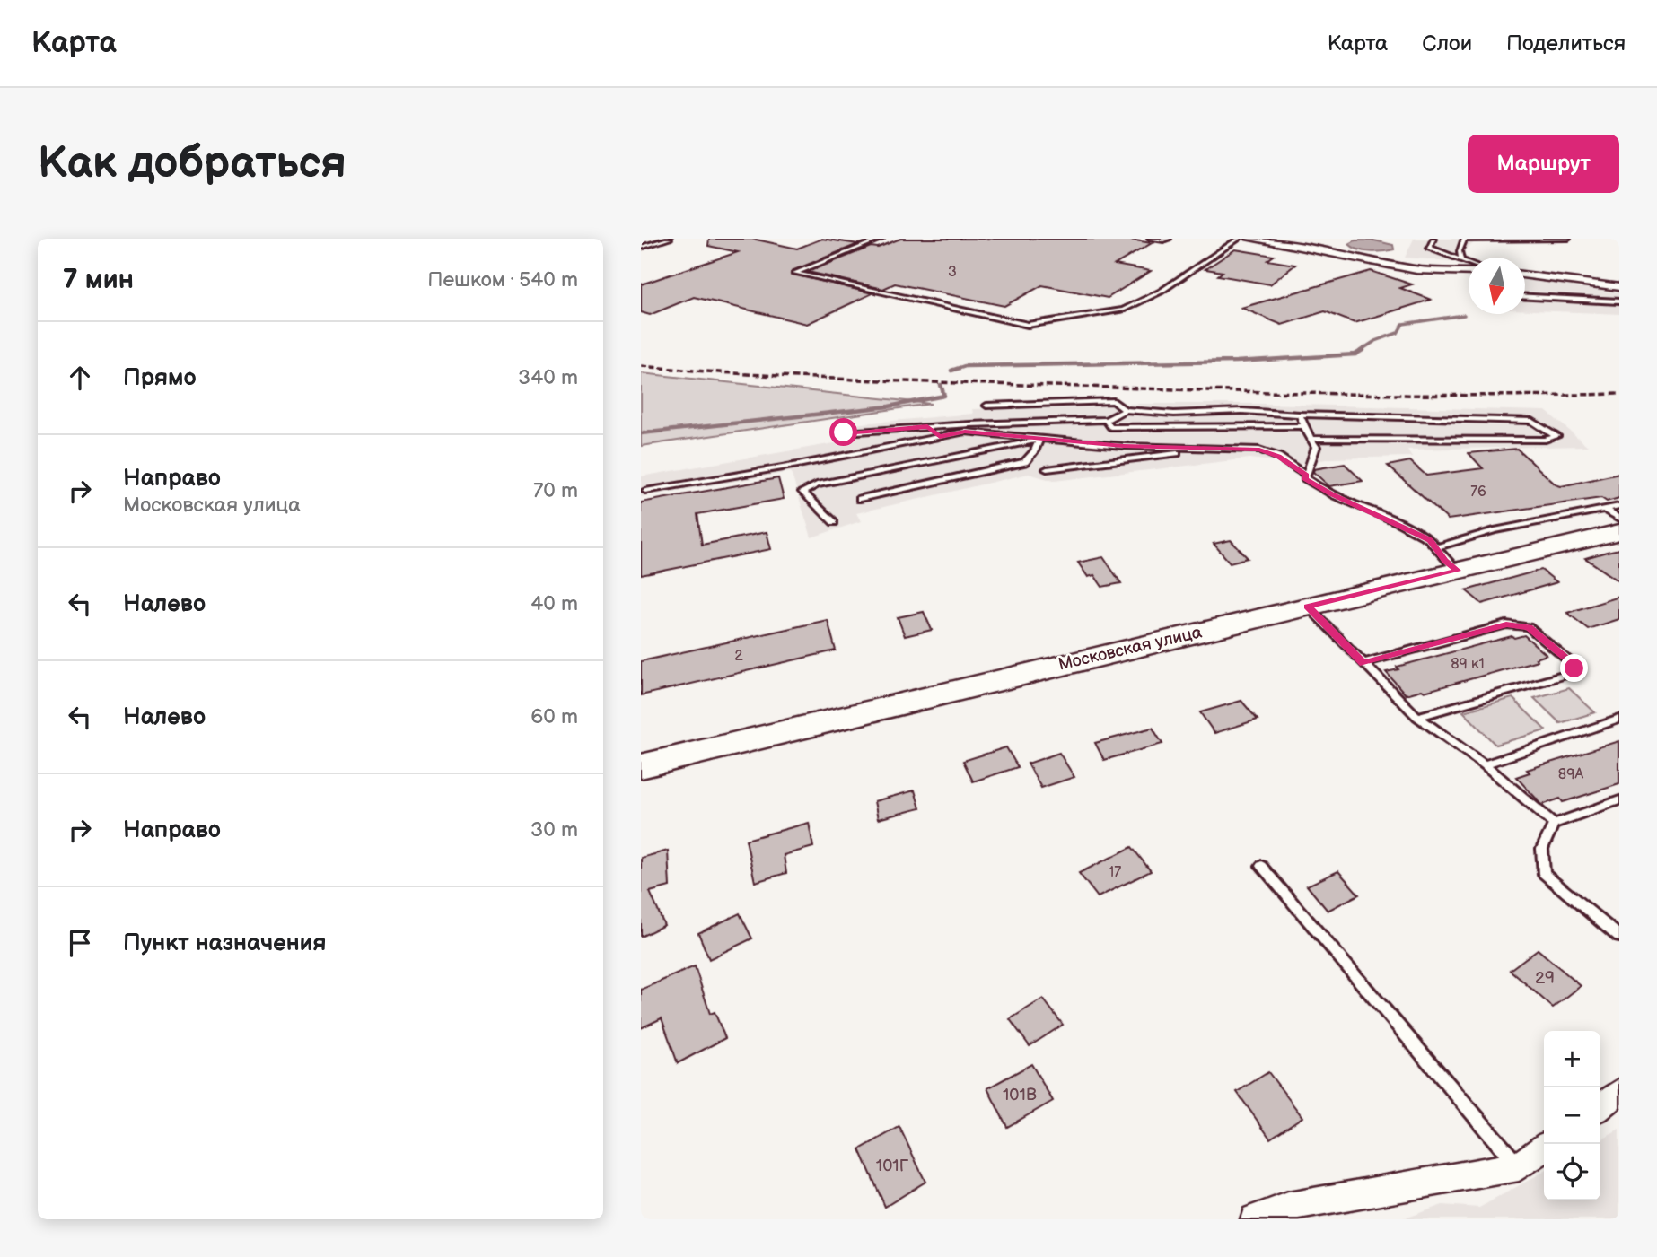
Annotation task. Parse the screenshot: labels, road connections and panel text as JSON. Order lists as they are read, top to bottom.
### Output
{
  "streets": {
    "main road": ["Московская улица"]
  },
  "house_numbers": [
    "3",
    "76",
    "2",
    "89 к1",
    "89А",
    "17",
    "29",
    "101В",
    "101Г"
  ],
  "north": "bottom",
  "page": {
    "header": "Карта",
    "nav": ["Карта", "Слои", "Поделиться"],
    "buttons": "Маршрут",
    "title": "Как добраться",
    "heading": ["7 мин", "Пешком · 540 m"],
    "list": [
      ["Прямо", "340 m"],
      ["Направо", "Московская улица", "70 m"],
      ["Налево", "40 m"],
      ["Налево", "60 m"],
      ["Направо", "30 m"],
      "Пункт назначения"
    ],
    "map_buttons": ["+", "−"]
  }
}
